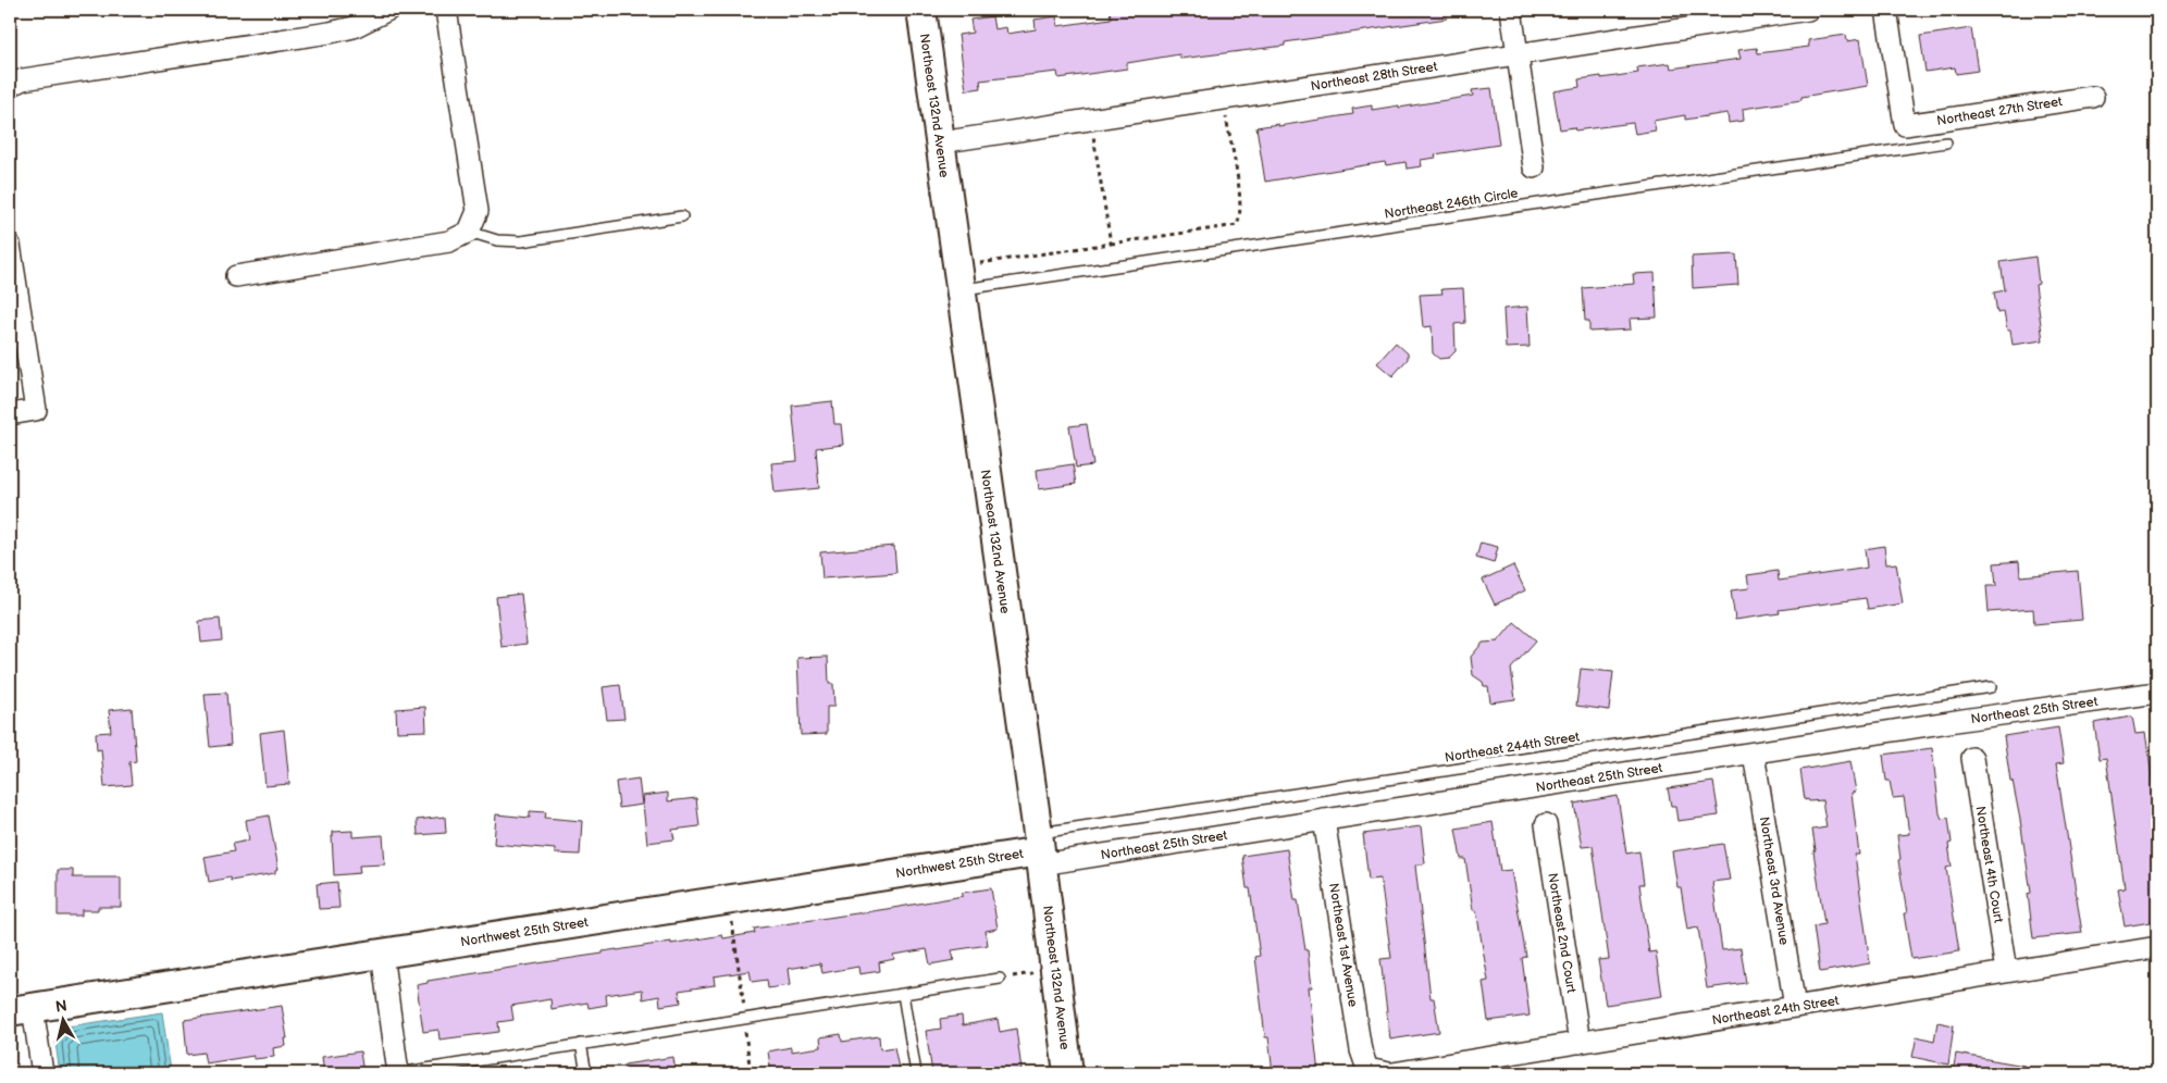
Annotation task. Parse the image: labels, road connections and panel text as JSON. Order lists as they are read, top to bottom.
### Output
{
  "streets": {
    "street": [
      "Northeast 28th Street",
      "Northeast 132nd Avenue",
      "Northeast 27th Street",
      "Northeast 25th Street",
      "Northwest 25th Street",
      "Northeast 4th Court",
      "Northeast 3rd Avenue",
      "Northeast 2nd Court",
      "Northeast 1st Avenue",
      "Northeast 24th Street"
    ],
    "lane": ["Northeast 246th Circle", "Northeast 244th Street"]
  },
  "crossings": [
    ["Northeast 28th Street", "Northeast 132nd Avenue"],
    ["Northeast 132nd Avenue", "Northeast 246th Circle"],
    ["Northeast 132nd Avenue", "Northeast 25th Street"],
    ["Northeast 132nd Avenue", "Northeast 244th Street"],
    ["Northeast 132nd Avenue", "Northwest 25th Street"],
    ["Northeast 25th Street", "Northeast 244th Street"],
    ["Northeast 25th Street", "Northwest 25th Street"],
    ["Northeast 25th Street", "Northeast 3rd Avenue"],
    ["Northeast 25th Street", "Northeast 1st Avenue"],
    ["Northeast 244th Street", "Northwest 25th Street"],
    ["Northeast 4th Court", "Northeast 24th Street"],
    ["Northeast 3rd Avenue", "Northeast 24th Street"],
    ["Northeast 2nd Court", "Northeast 24th Street"],
    ["Northeast 1st Avenue", "Northeast 24th Street"]
  ],
  "north": "top"
}
